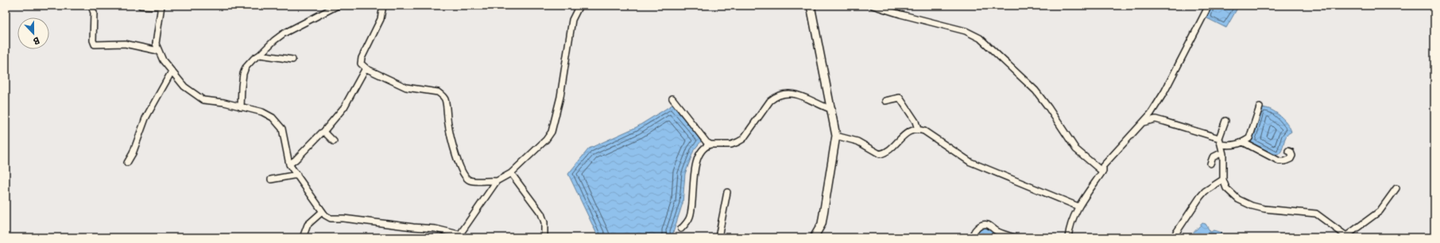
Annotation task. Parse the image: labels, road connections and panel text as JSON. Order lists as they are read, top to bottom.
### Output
{
  "north": "bottom"
}
